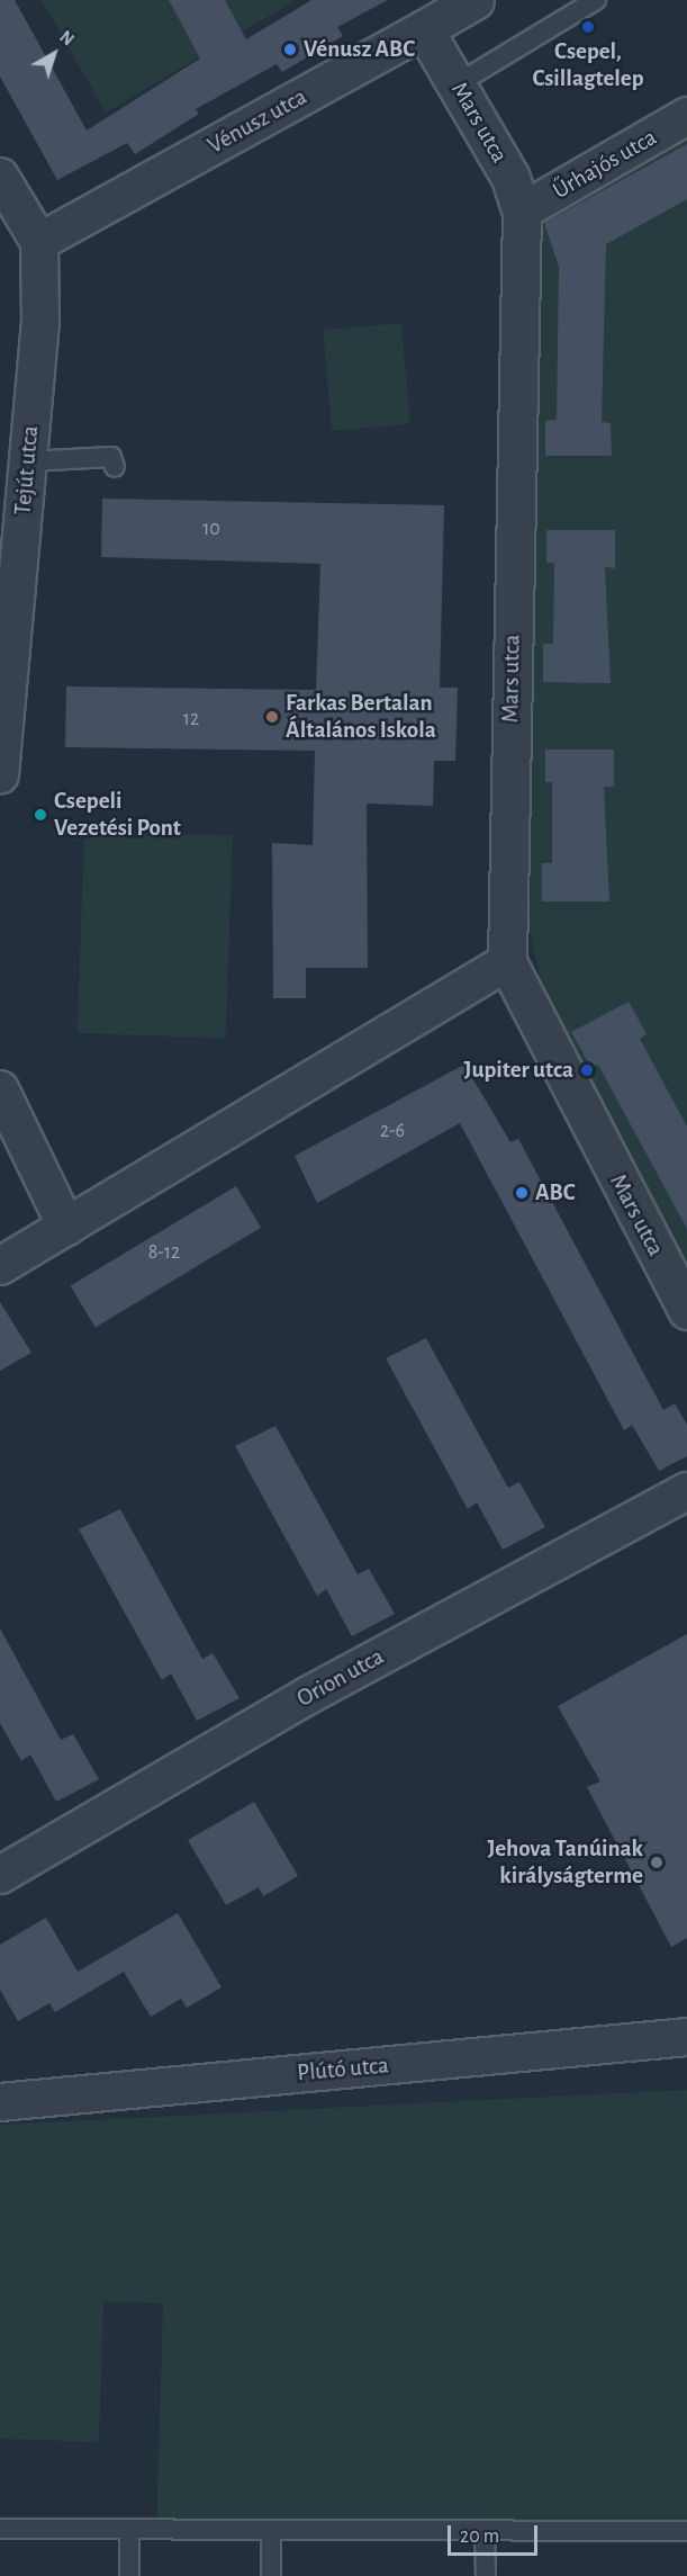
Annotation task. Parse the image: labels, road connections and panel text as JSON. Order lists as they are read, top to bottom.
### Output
{
  "streets": {
    "street": [
      "Vénusz utca",
      "Mars utca",
      "Űrhajós utca",
      "Tejút utca",
      "Orion utca",
      "Plútó utca"
    ]
  },
  "crossings": [
    ["Vénusz utca", "Mars utca"],
    ["Vénusz utca", "Tejút utca"],
    ["Mars utca", "Űrhajós utca"]
  ],
  "places": [
    "Csepel, Csillagtelep",
    "Vénusz ABC",
    "Farkas Bertalan Általános Iskola",
    "Csepeli Vezetési Pont",
    "Jupiter utca",
    "ABC",
    "Jehova Tanúinak királyságterme"
  ],
  "house_numbers": [
    "10",
    "12",
    "2-6",
    "8-12"
  ],
  "scale_bar": "20 m",
  "north": "top right"
}
